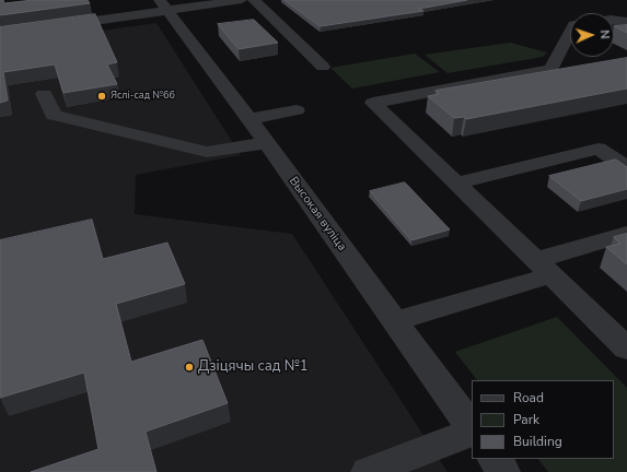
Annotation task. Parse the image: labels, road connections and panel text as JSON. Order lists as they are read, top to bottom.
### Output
{
  "streets": {
    "street": ["Высокая вуліца"]
  },
  "places": ["Яслі-сад №66", "Дзіцячы сад №1"],
  "legend": ["Road", "Park", "Building"],
  "north": "right"
}
